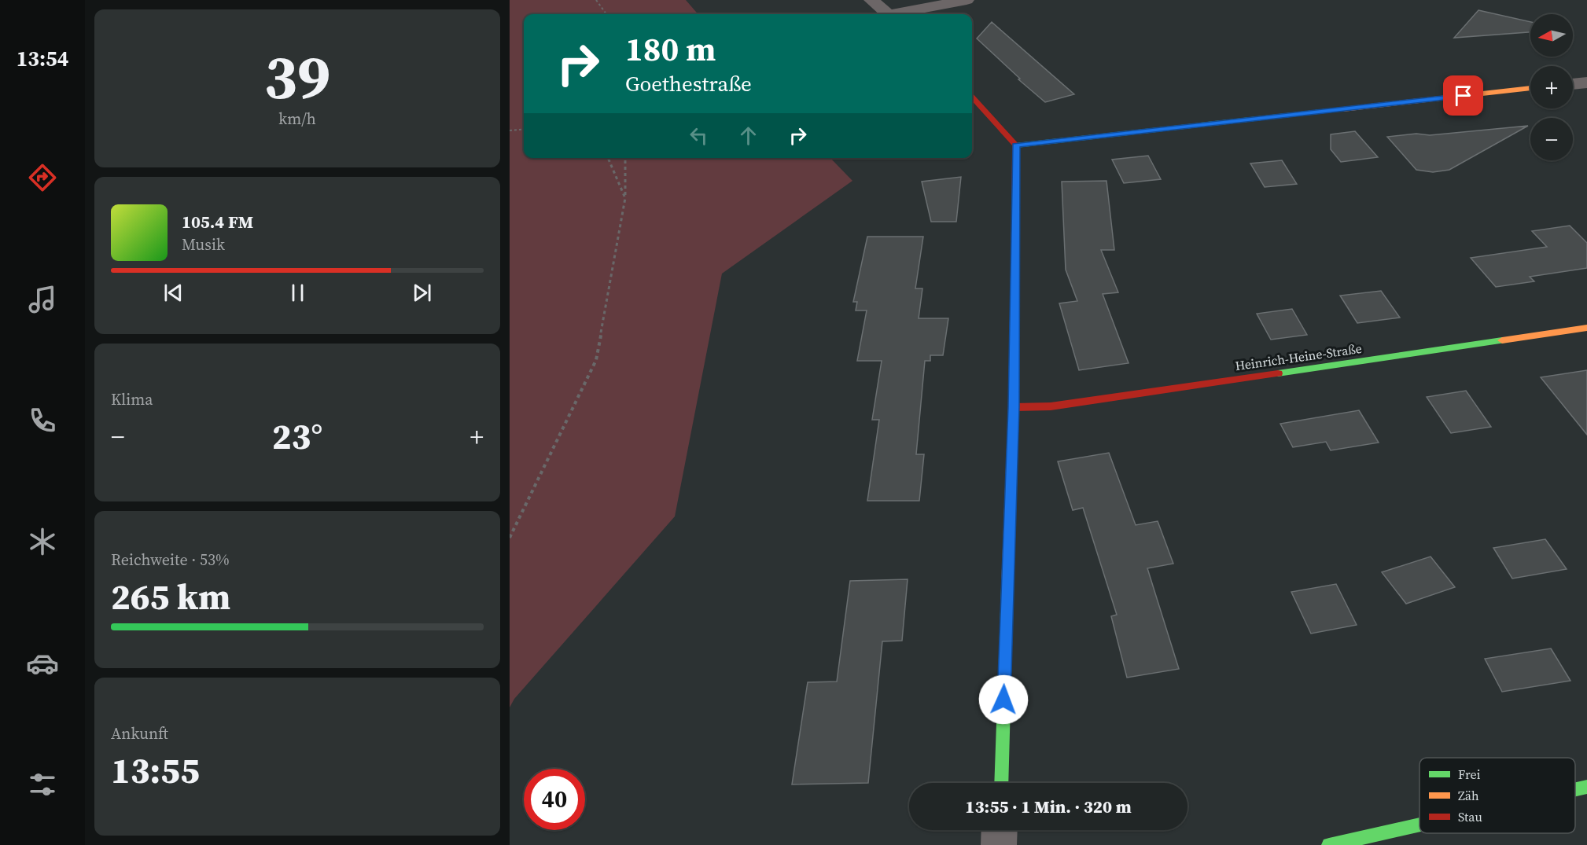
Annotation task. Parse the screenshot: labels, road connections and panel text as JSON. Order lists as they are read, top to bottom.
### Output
{
  "streets": {
    "street": ["Heinrich-Heine-Straße"]
  },
  "legend": ["Frei", "Zäh", "Stau"],
  "north": "left",
  "page": {
    "tabs": "13:54",
    "tile": [
      ["39", "km/h"],
      "Klima",
      ["Reichweite · 53%", "265 km"],
      ["Ankunft", "13:55"]
    ],
    "map_buttons": ["+", "−"],
    "turn": ["180 m", "Goethestraße"],
    "song": ["105.4 FM", "Musik"],
    "heat": ["−", "23°", "+"],
    "limit": "40",
    "trip": "13:55 · 1 Min. · 320 m"
  }
}
